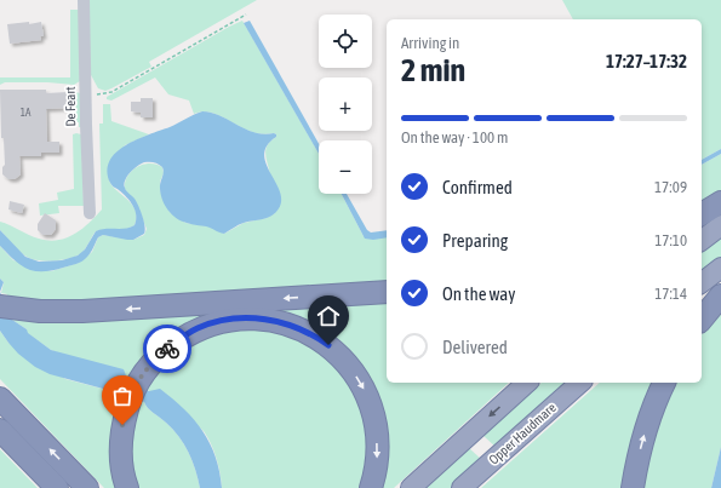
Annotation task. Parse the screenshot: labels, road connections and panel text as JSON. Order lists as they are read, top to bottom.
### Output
{
  "streets": {
    "highway": ["Opper Haudmare"],
    "street": ["De Feart"]
  },
  "house_numbers": ["1A"],
  "page": {
    "map_buttons": ["+", "−"],
    "heading": ["2 min", "Arriving in", "17:27–17:32"],
    "bar": "On the way · 100 m",
    "list": [
      ["Confirmed", "17:09"],
      ["Preparing", "17:10"],
      ["On the way", "17:14"],
      "Delivered"
    ]
  }
}
